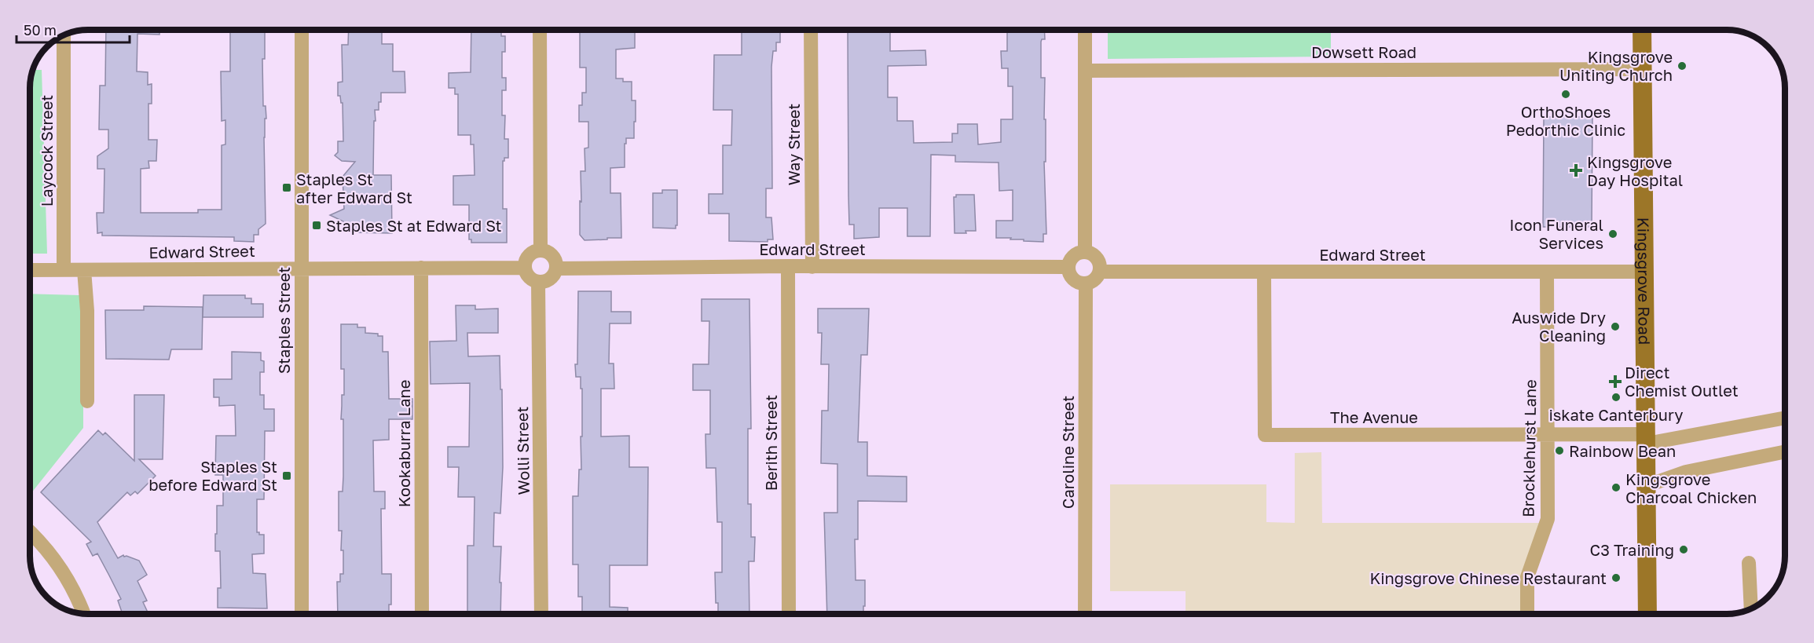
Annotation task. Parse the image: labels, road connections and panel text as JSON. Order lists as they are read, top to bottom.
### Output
{
  "streets": {
    "main road": ["Kingsgrove Road"],
    "street": [
      "Dowsett Road",
      "Way Street",
      "Laycock Street",
      "Edward Street",
      "Staples Street",
      "The Avenue",
      "Berith Street",
      "Kookaburra Lane",
      "Brocklehurst Lane",
      "Wolli Street",
      "Caroline Street"
    ]
  },
  "crossings": [
    ["Dowsett Road", "Kingsgrove Road"],
    ["Way Street", "Edward Street"],
    ["Laycock Street", "Edward Street"],
    ["Edward Street", "Kingsgrove Road"],
    ["Edward Street", "Staples Street"],
    ["Edward Street", "The Avenue"],
    ["Edward Street", "Berith Street"],
    ["Edward Street", "Kookaburra Lane"],
    ["Edward Street", "Brocklehurst Lane"],
    ["Edward Street", "Wolli Street"],
    ["Edward Street", "Caroline Street"],
    ["Kingsgrove Road", "The Avenue"],
    ["The Avenue", "Brocklehurst Lane"]
  ],
  "places": {
    "other": [
      "Kingsgrove Uniting Church",
      "OrthoShoes Pedorthic Clinic",
      "Icon Funeral Services",
      "Auswide Dry Cleaning",
      "iskate Canterbury",
      "Rainbow Bean",
      "Kingsgrove Charcoal Chicken",
      "C3 Training",
      "Kingsgrove Chinese Restaurant"
    ],
    "health": ["Kingsgrove Day Hospital", "Direct Chemist Outlet"],
    "transit": ["Staples St after Edward St", "Staples St at Edward St", "Staples St before Edward St"]
  },
  "scale_bar": "50 m"
}
